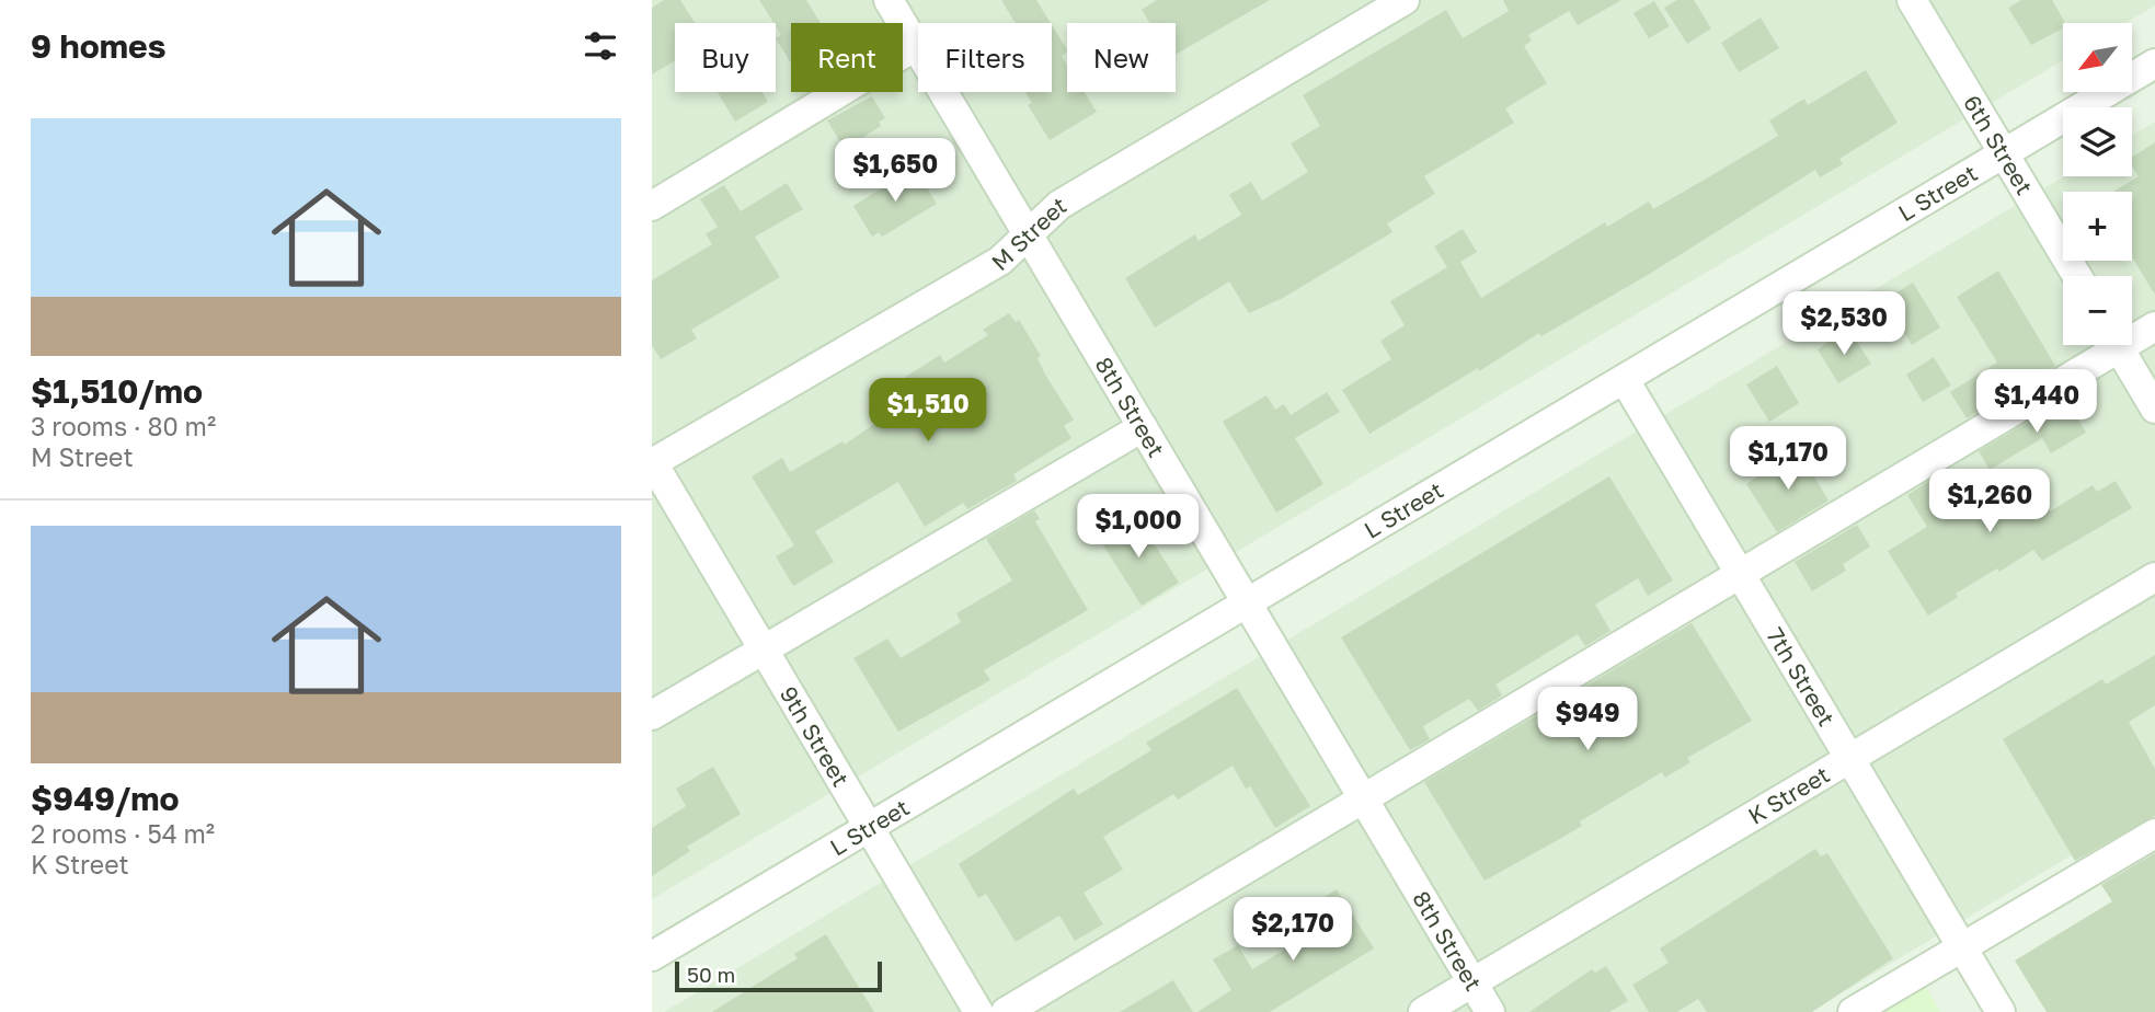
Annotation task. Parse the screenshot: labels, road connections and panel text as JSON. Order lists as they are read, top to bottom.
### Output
{
  "streets": {
    "street": [
      "6th Street",
      "L Street",
      "M Street",
      "8th Street",
      "7th Street",
      "9th Street",
      "K Street"
    ]
  },
  "crossings": [
    ["6th Street", "L Street"],
    ["L Street", "8th Street"],
    ["L Street", "7th Street"],
    ["L Street", "9th Street"],
    ["M Street", "8th Street"],
    ["M Street", "9th Street"],
    ["8th Street", "K Street"],
    ["7th Street", "K Street"]
  ],
  "scale_bar": "50 m",
  "north": "bottom left",
  "page": {
    "heading": "9 homes",
    "map_buttons": ["+", "−"],
    "chip": [
      "Buy",
      "Rent",
      "Filters",
      "New"
    ],
    "list": [
      {
        "name": "$1,510/mo",
        "note": "3 rooms · 80 m² · M Street"
      },
      {
        "name": "$949/mo",
        "note": "2 rooms · 54 m² · K Street"
      }
    ],
    "price": [
      "$1,650",
      "$2,530",
      "$1,440",
      "$1,510",
      "$1,170",
      "$1,260",
      "$1,000",
      "$949",
      "$2,170"
    ],
    "scale": "50 m"
  }
}
